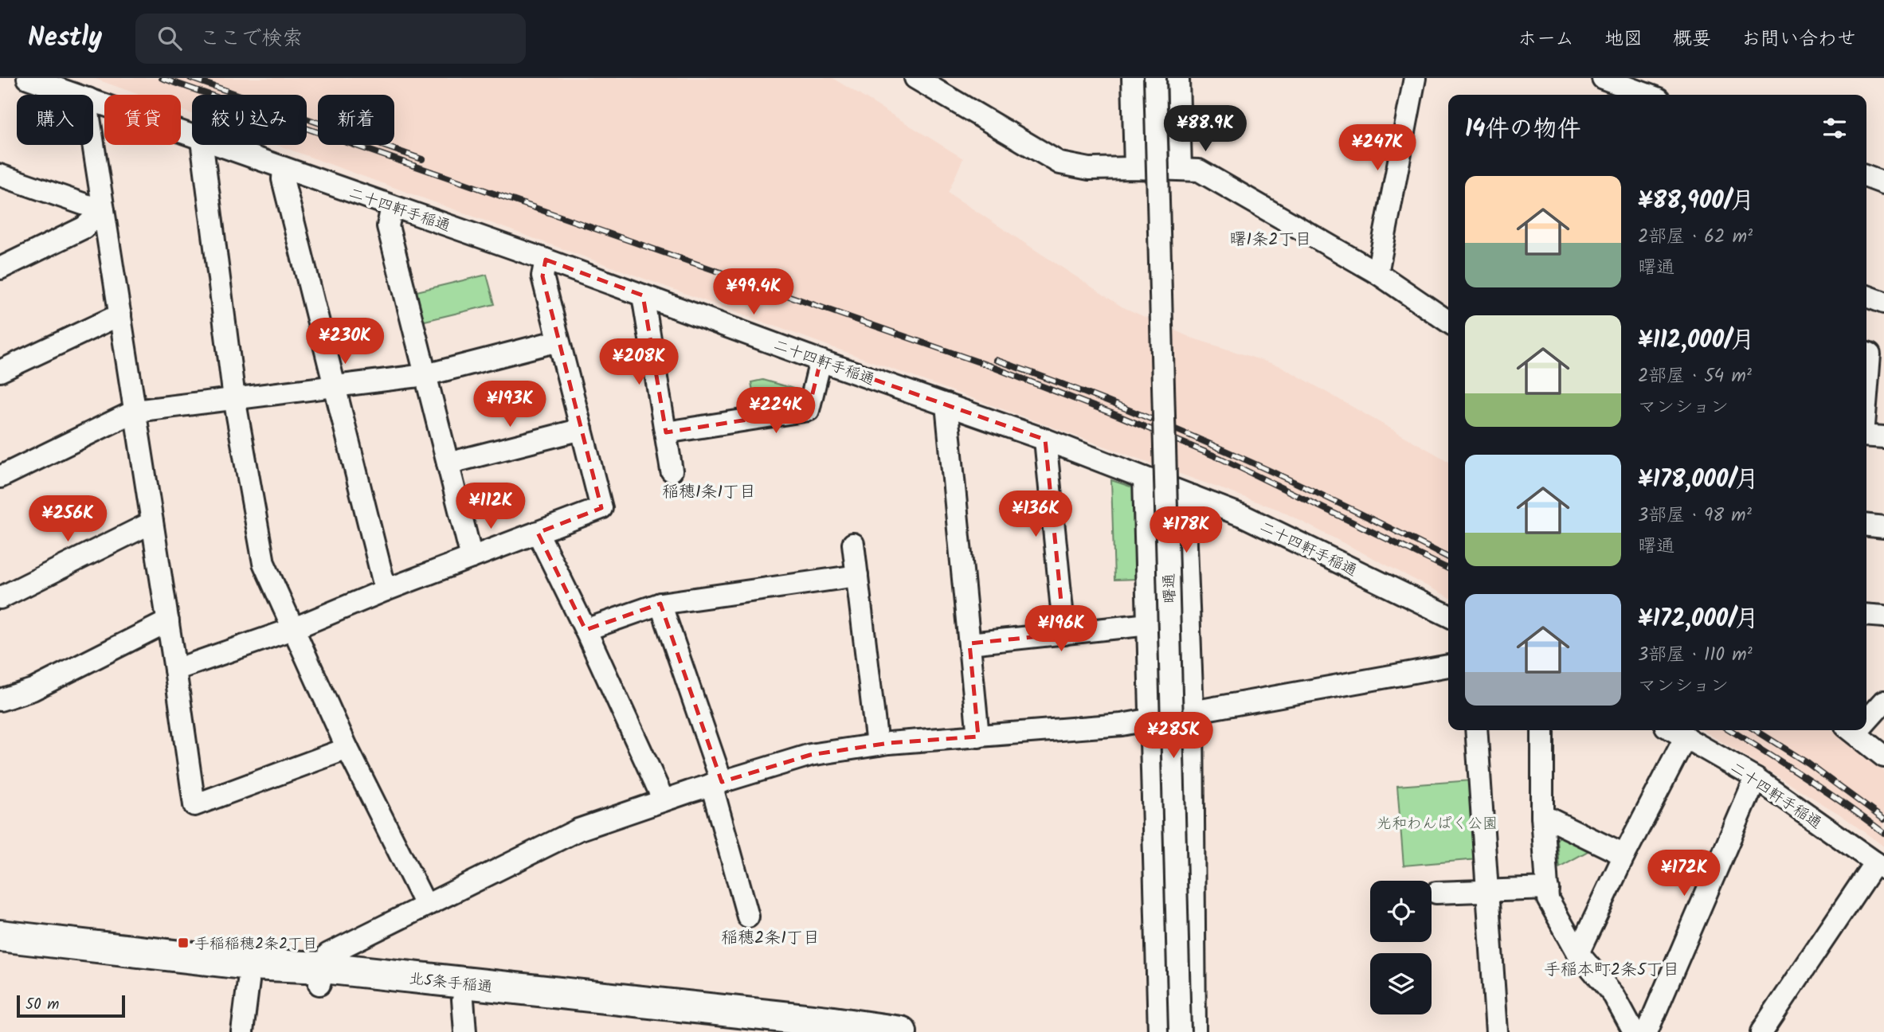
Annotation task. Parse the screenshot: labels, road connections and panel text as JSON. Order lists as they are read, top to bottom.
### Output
{
  "streets": {
    "highway": ["北5条手稲通"],
    "street": ["二十四軒手稲通", "曙通"]
  },
  "districts": [
    "曙1条2丁目",
    "稲穂1条1丁目",
    "稲穂2条1丁目",
    "手稲本町2条5丁目"
  ],
  "parks": ["光和わんぱく公園"],
  "places": {
    "transit": ["手稲稲穂2条2丁目"]
  },
  "scale_bar": "50 m",
  "page": {
    "header": "Nestly",
    "search": "ここで検索",
    "nav": [
      "ホーム",
      "地図",
      "概要",
      "お問い合わせ"
    ],
    "chip": [
      "購入",
      "賃貸",
      "絞り込み",
      "新着"
    ],
    "heading": "14件の物件",
    "price": [
      "¥88.9K",
      "¥247K",
      "¥99.4K",
      "¥230K",
      "¥208K",
      "¥193K",
      "¥224K",
      "¥112K",
      "¥136K",
      "¥256K",
      "¥178K",
      "¥196K",
      "¥285K",
      "¥172K"
    ],
    "list": [
      {
        "name": "¥88,900/月",
        "note": "2部屋 · 62 m² · 曙通"
      },
      {
        "name": "¥112,000/月",
        "note": "2部屋 · 54 m² · マンション"
      },
      {
        "name": "¥178,000/月",
        "note": "3部屋 · 98 m² · 曙通"
      },
      {
        "name": "¥172,000/月",
        "note": "3部屋 · 110 m² · マンション"
      }
    ],
    "scale": "50 m"
  }
}
